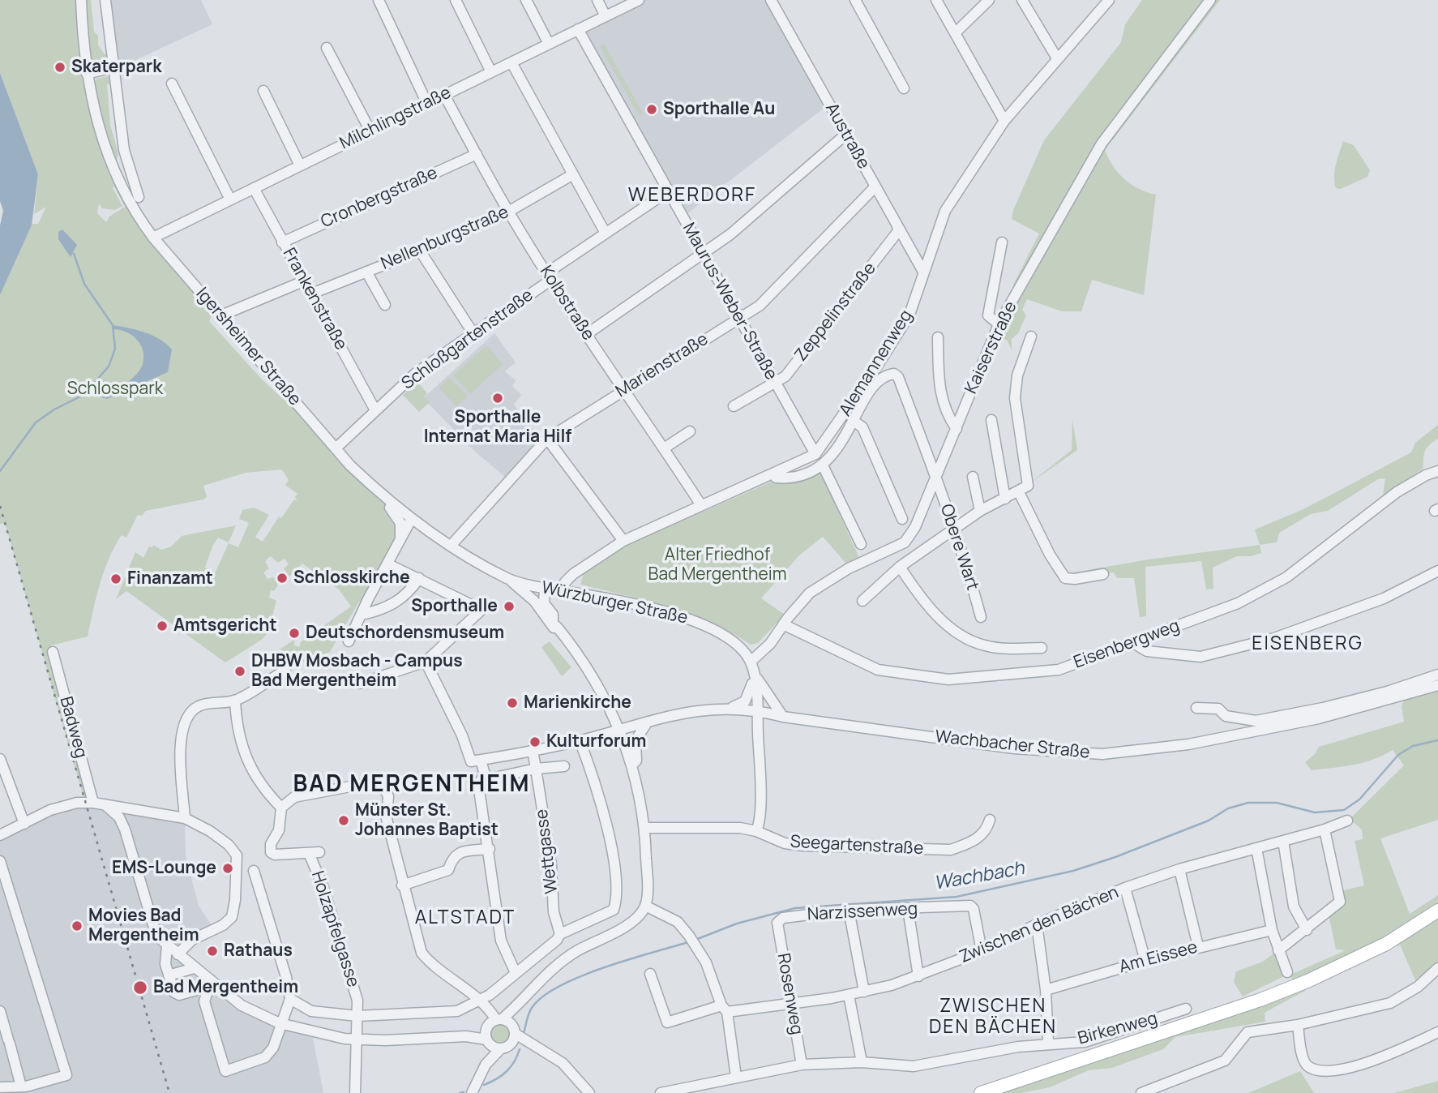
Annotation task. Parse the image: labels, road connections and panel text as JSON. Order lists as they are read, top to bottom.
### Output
{
  "streets": {
    "street": [
      "Milchlingstraße",
      "Austraße",
      "Cronbergstraße",
      "Nellenburgstraße",
      "Frankenstraße",
      "Maurus-Weber-Straße",
      "Kolbstraße",
      "Zeppelinstraße",
      "Schloßgartenstraße",
      "Igersheimer Straße",
      "Kaiserstraße",
      "Alemannenweg",
      "Marienstraße",
      "Obere Wart",
      "Würzburger Straße",
      "Eisenbergweg",
      "Badweg",
      "Wachbacher Straße",
      "Seegartenstraße",
      "Wettgasse",
      "Narzissenweg",
      "Zwischen den Bächen",
      "Holzapfelgasse",
      "Am Eissee",
      "Rosenweg",
      "Birkenweg"
    ]
  },
  "crossings": [
    ["Milchlingstraße", "Frankenstraße"],
    ["Milchlingstraße", "Maurus-Weber-Straße"],
    ["Milchlingstraße", "Kolbstraße"],
    ["Milchlingstraße", "Igersheimer Straße"],
    ["Austraße", "Zeppelinstraße"],
    ["Austraße", "Alemannenweg"],
    ["Austraße", "Marienstraße"],
    ["Cronbergstraße", "Frankenstraße"],
    ["Cronbergstraße", "Kolbstraße"],
    ["Nellenburgstraße", "Frankenstraße"],
    ["Nellenburgstraße", "Kolbstraße"],
    ["Frankenstraße", "Schloßgartenstraße"],
    ["Maurus-Weber-Straße", "Zeppelinstraße"],
    ["Maurus-Weber-Straße", "Schloßgartenstraße"],
    ["Maurus-Weber-Straße", "Alemannenweg"],
    ["Maurus-Weber-Straße", "Marienstraße"],
    ["Kolbstraße", "Schloßgartenstraße"],
    ["Kolbstraße", "Alemannenweg"],
    ["Kolbstraße", "Marienstraße"],
    ["Schloßgartenstraße", "Igersheimer Straße"],
    ["Igersheimer Straße", "Würzburger Straße"],
    ["Kaiserstraße", "Obere Wart"],
    ["Kaiserstraße", "Würzburger Straße"],
    ["Kaiserstraße", "Eisenbergweg"],
    ["Alemannenweg", "Würzburger Straße"],
    ["Marienstraße", "Würzburger Straße"],
    ["Würzburger Straße", "Wachbacher Straße"],
    ["Würzburger Straße", "Seegartenstraße"],
    ["Wachbacher Straße", "Wettgasse"],
    ["Narzissenweg", "Zwischen den Bächen"],
    ["Narzissenweg", "Rosenweg"],
    ["Zwischen den Bächen", "Rosenweg"],
    ["Rosenweg", "Birkenweg"]
  ],
  "districts": [
    "WEBERDORF",
    "EISENBERG",
    "BAD MERGENTHEIM",
    "ALTSTADT",
    "ZWISCHEN DEN BÄCHEN"
  ],
  "water": ["Wachbach"],
  "parks": ["Schlosspark", "Alter Friedhof Bad Mergentheim"],
  "places": [
    "Skaterpark",
    "Sporthalle Au",
    "Sporthalle Internat Maria Hilf",
    "Schlosskirche",
    "Finanzamt",
    "Sporthalle",
    "Amtsgericht",
    "Deutschordensmuseum",
    "DHBW Mosbach - Campus Bad Mergentheim",
    "Marienkirche",
    "Kulturforum",
    "Münster St. Johannes Baptist",
    "EMS-Lounge",
    "Movies Bad Mergentheim",
    "Rathaus",
    "Bad Mergentheim"
  ]
}
